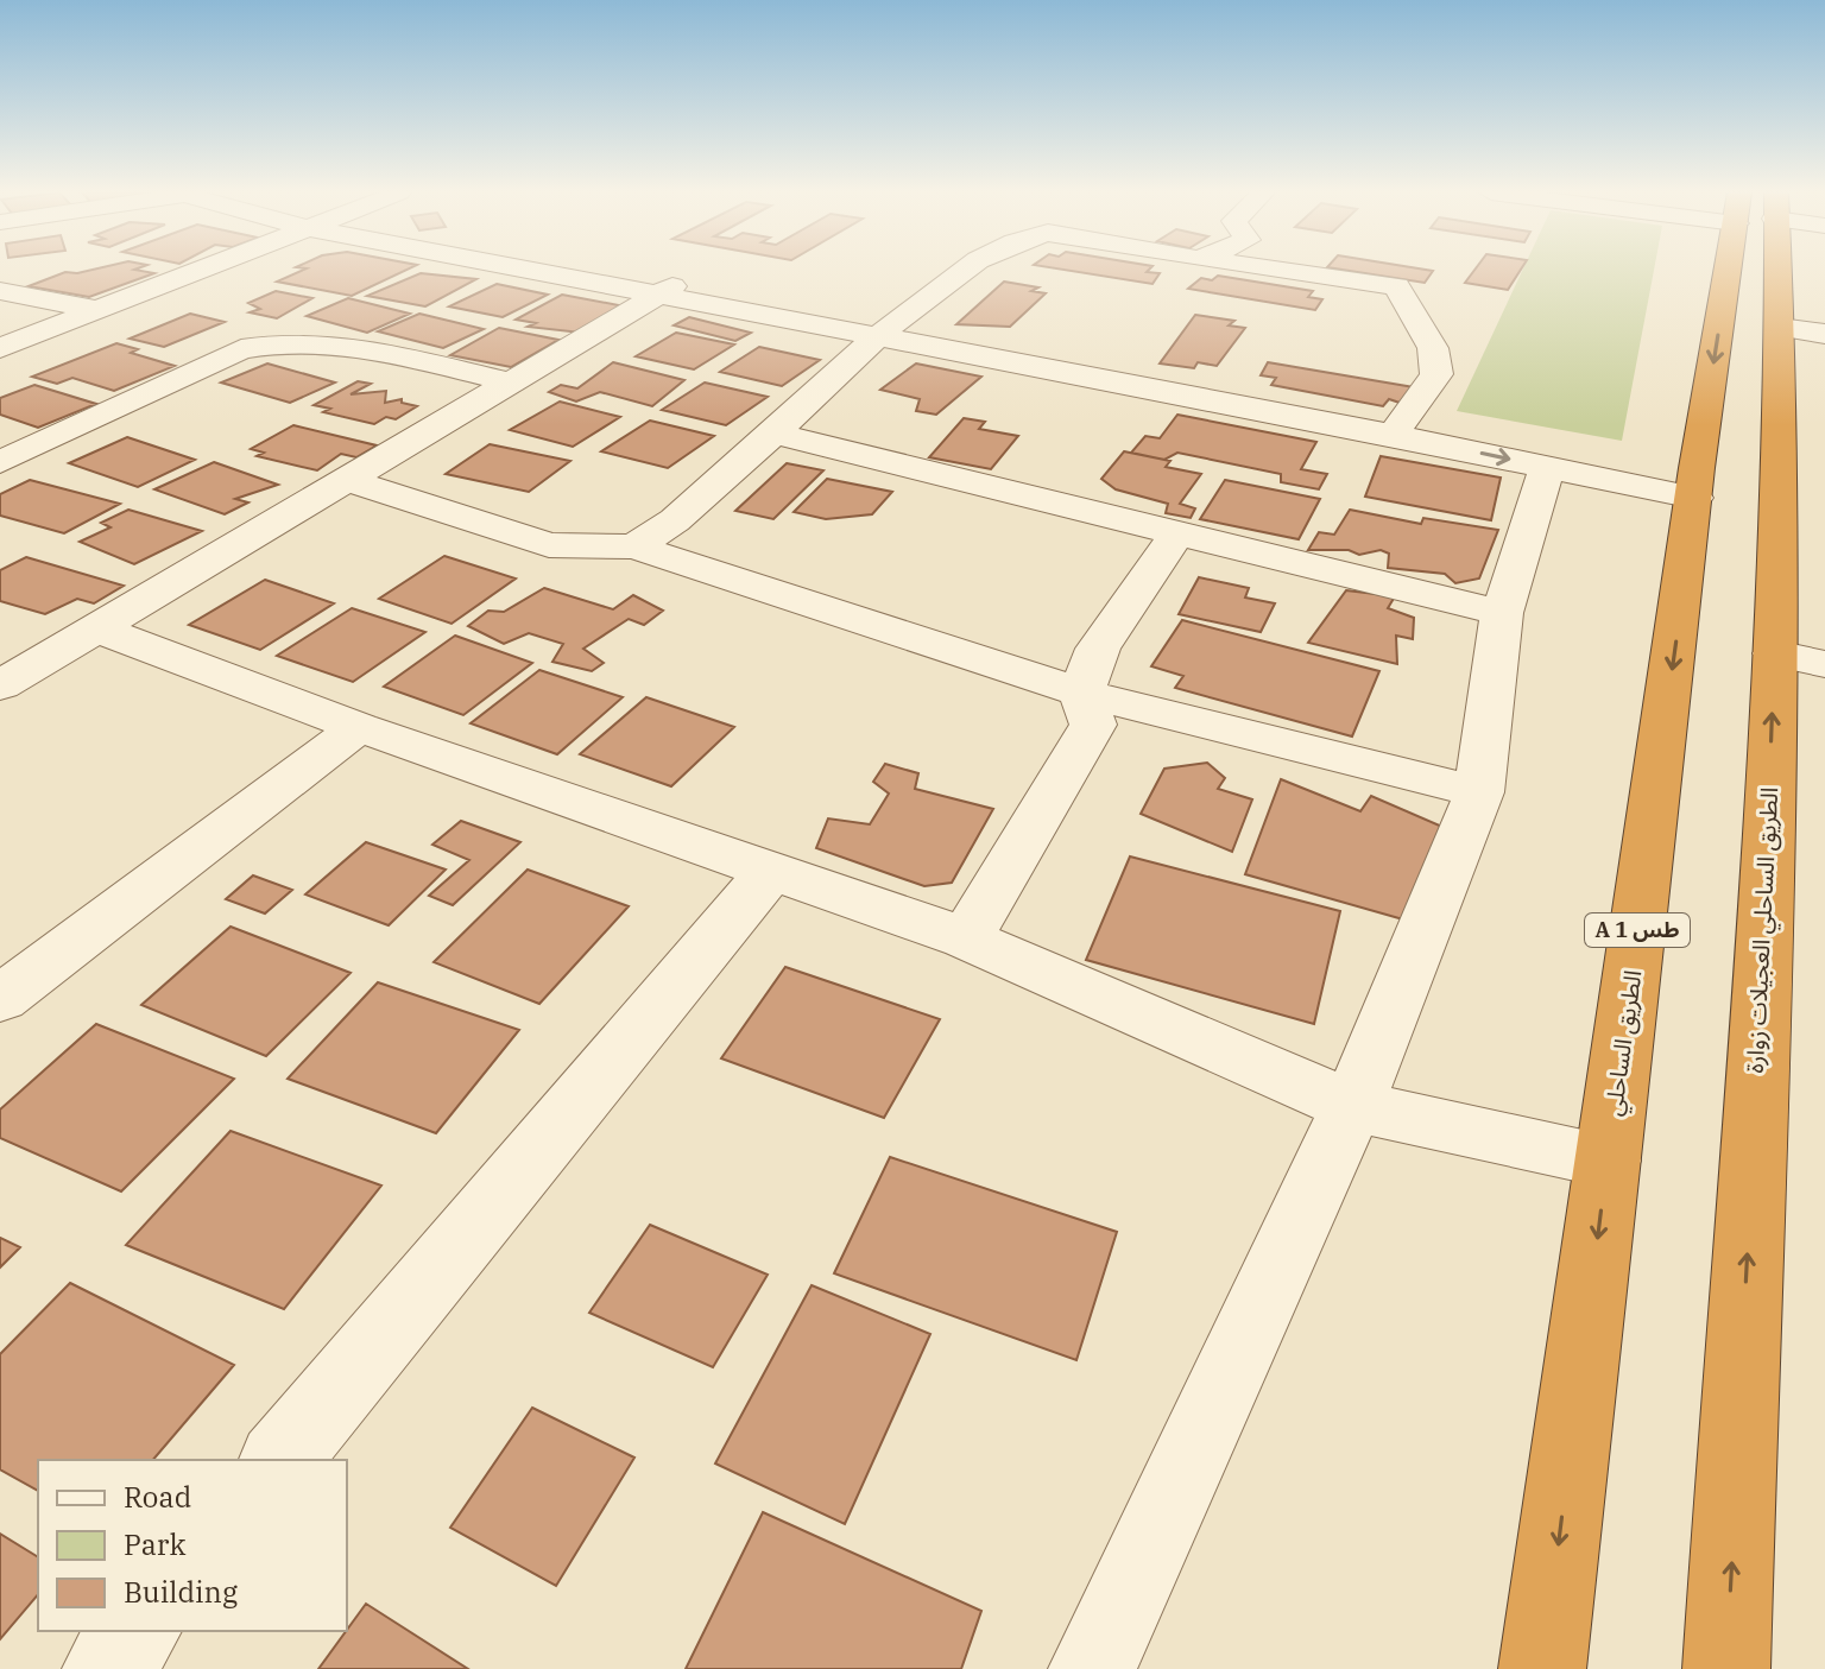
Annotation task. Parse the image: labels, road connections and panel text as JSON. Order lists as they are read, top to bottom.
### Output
{
  "streets": {
    "highway": ["A 1 طس", "الطريق الساحلي العجيلات زوارة", "الطريق الساحلي"]
  },
  "one_way": ["الطريق الساحلي العجيلات زوارة", "الطريق الساحلي"],
  "legend": ["Road", "Park", "Building"]
}
